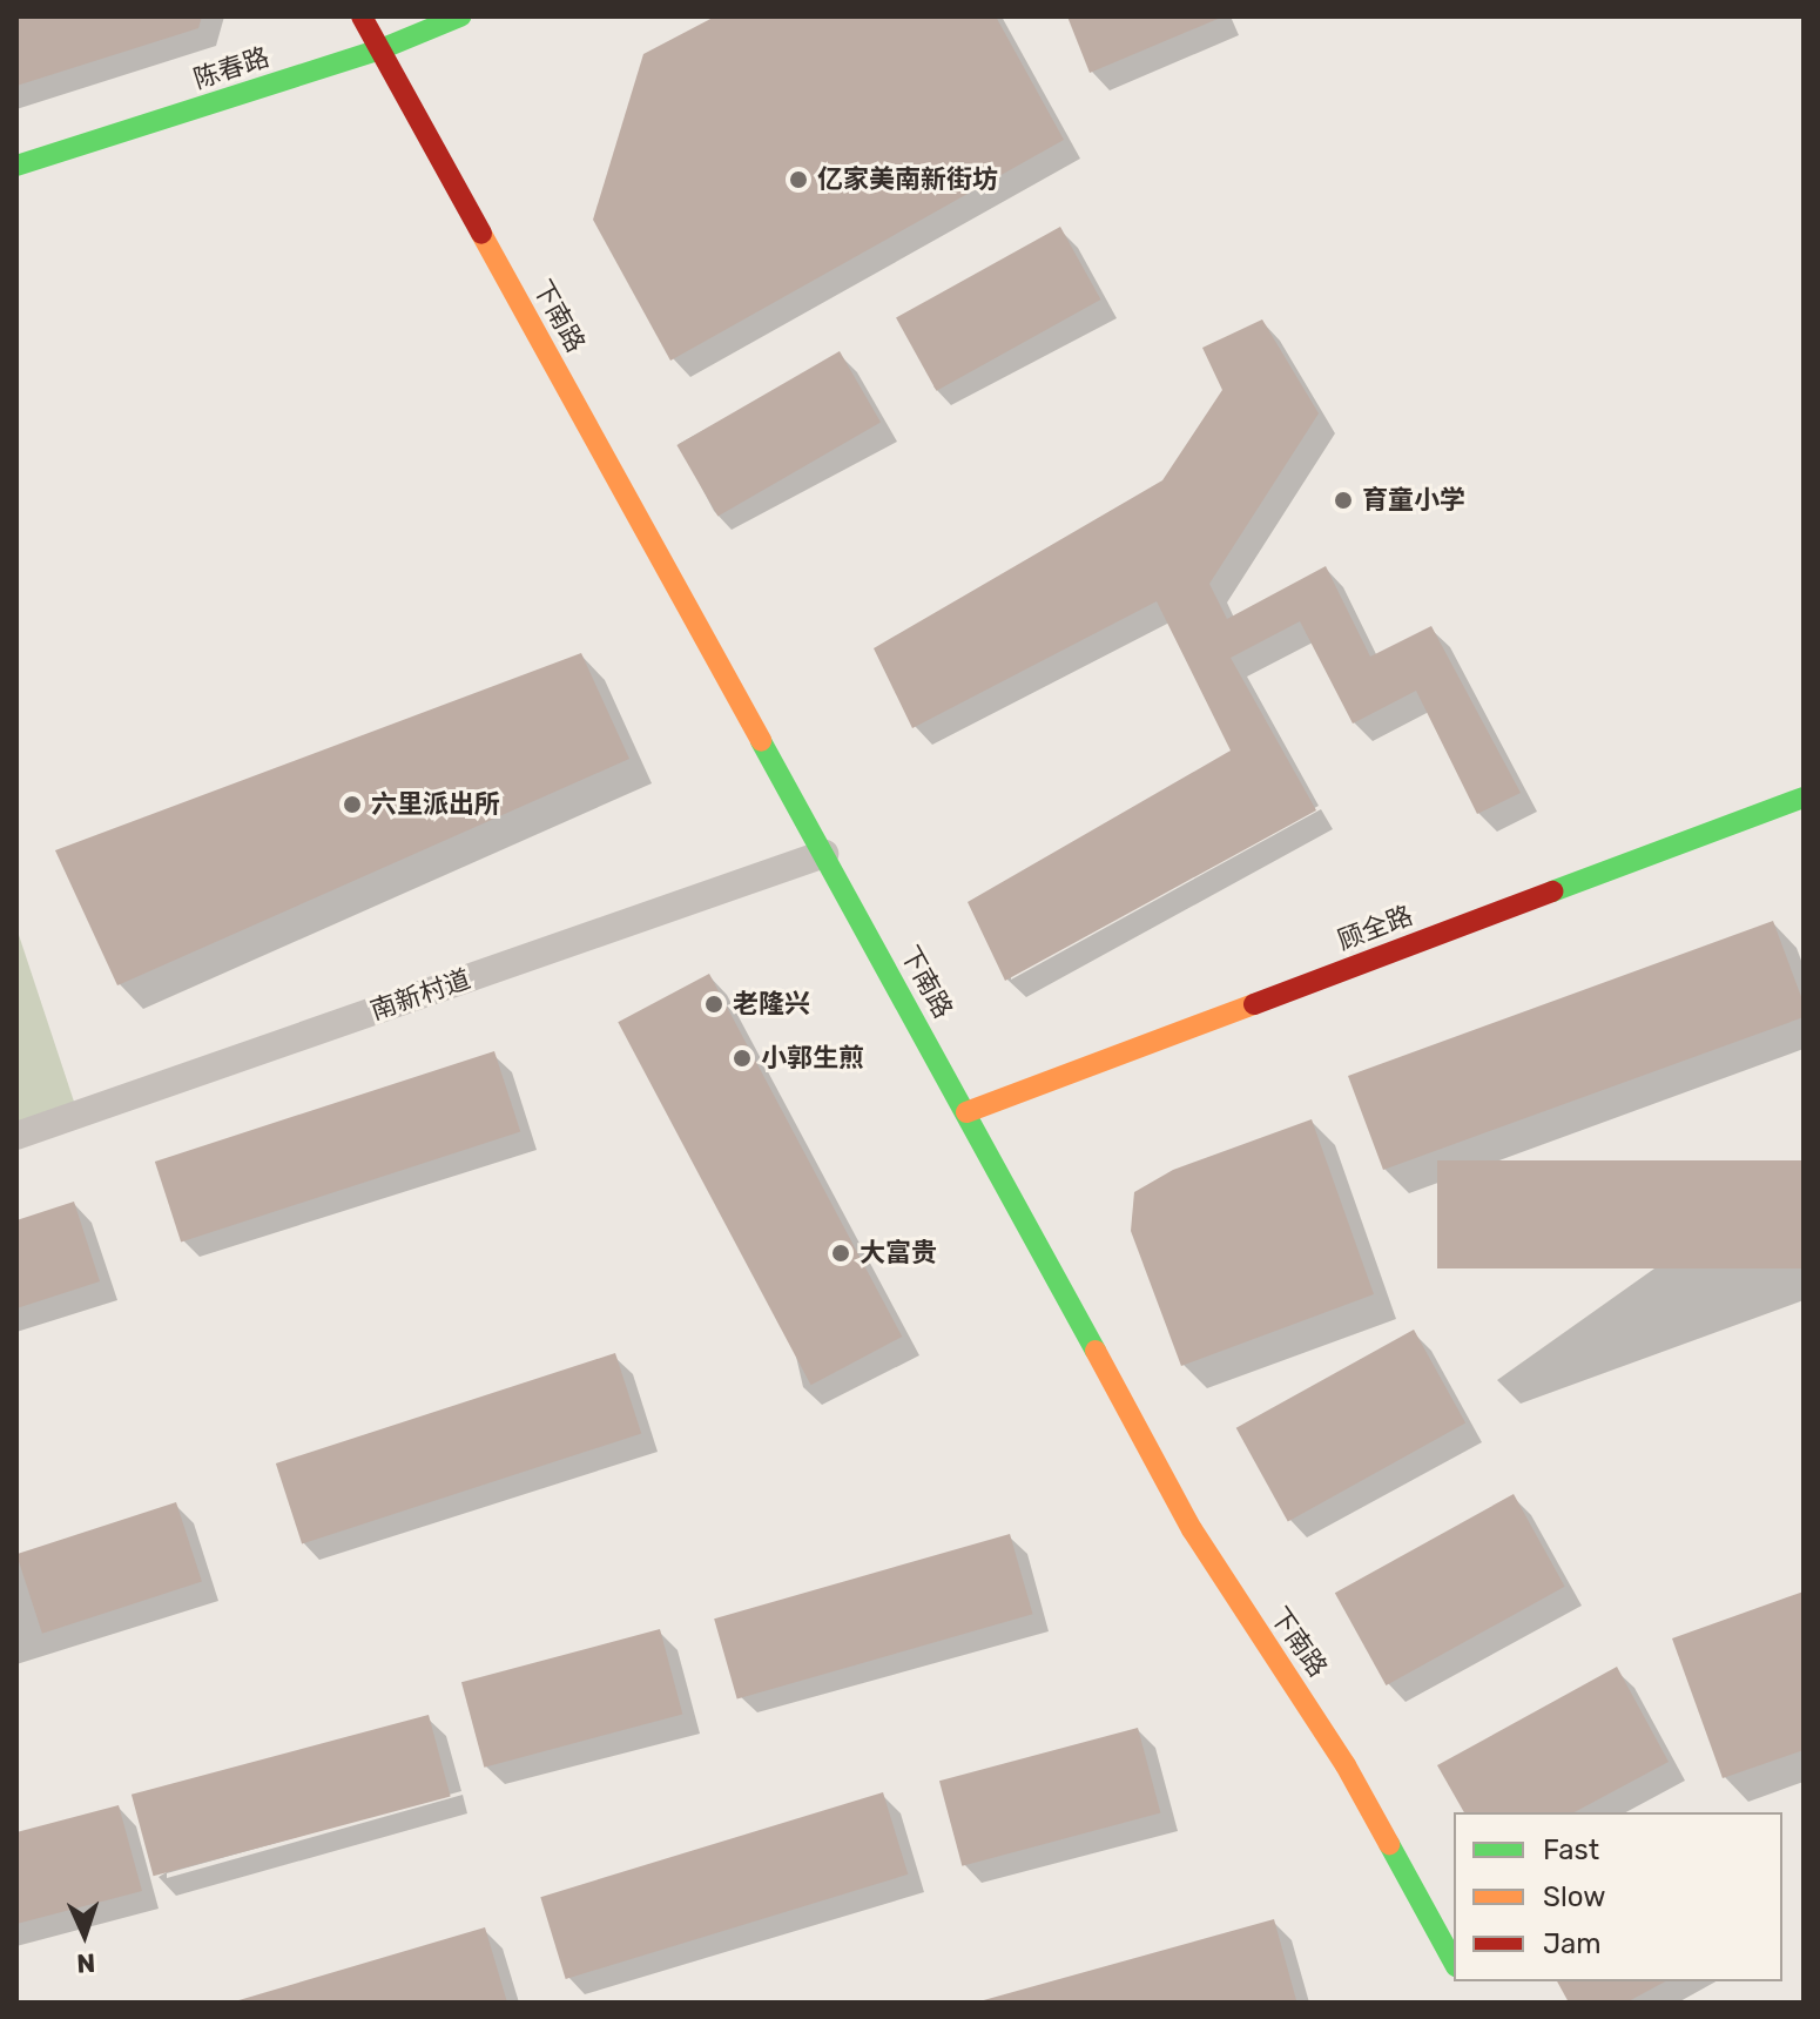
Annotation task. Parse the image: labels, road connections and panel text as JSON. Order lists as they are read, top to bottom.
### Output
{
  "streets": {
    "street": ["陈春路", "下南路", "顾全路"],
    "lane": ["南新村道"]
  },
  "crossings": [
    ["陈春路", "下南路"],
    ["下南路", "顾全路"],
    ["下南路", "南新村道"]
  ],
  "places": [
    "亿家美南新街坊",
    "育童小学",
    "六里派出所",
    "老隆兴",
    "小郭生煎",
    "大富贵"
  ],
  "legend": ["Fast", "Slow", "Jam"],
  "north": "bottom"
}
